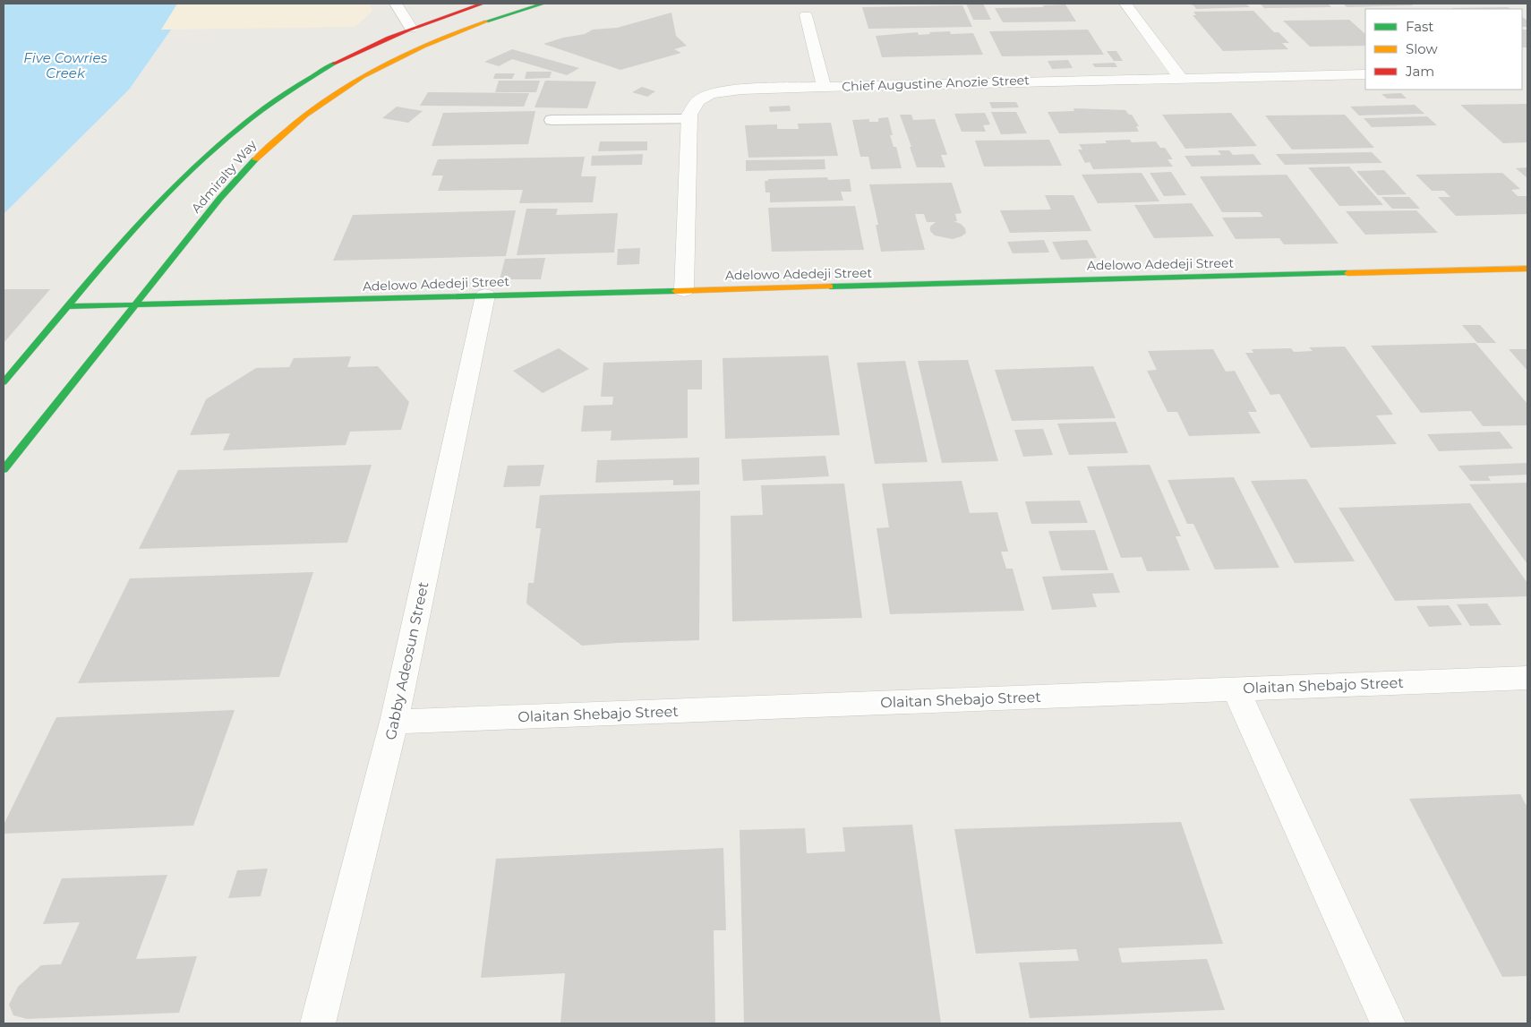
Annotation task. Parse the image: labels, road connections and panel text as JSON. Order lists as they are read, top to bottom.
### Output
{
  "streets": {
    "main road": ["Admiralty Way", "Adelowo Adedeji Street"],
    "street": ["Chief Augustine Anozie Street", "Gabby Adeosun Street", "Olaitan Shebajo Street"]
  },
  "crossings": [
    ["Chief Augustine Anozie Street", "Adelowo Adedeji Street"],
    ["Admiralty Way", "Adelowo Adedeji Street"],
    ["Adelowo Adedeji Street", "Gabby Adeosun Street"],
    ["Gabby Adeosun Street", "Olaitan Shebajo Street"]
  ],
  "water": ["Five Cowries Creek"],
  "legend": ["Fast", "Slow", "Jam"]
}
